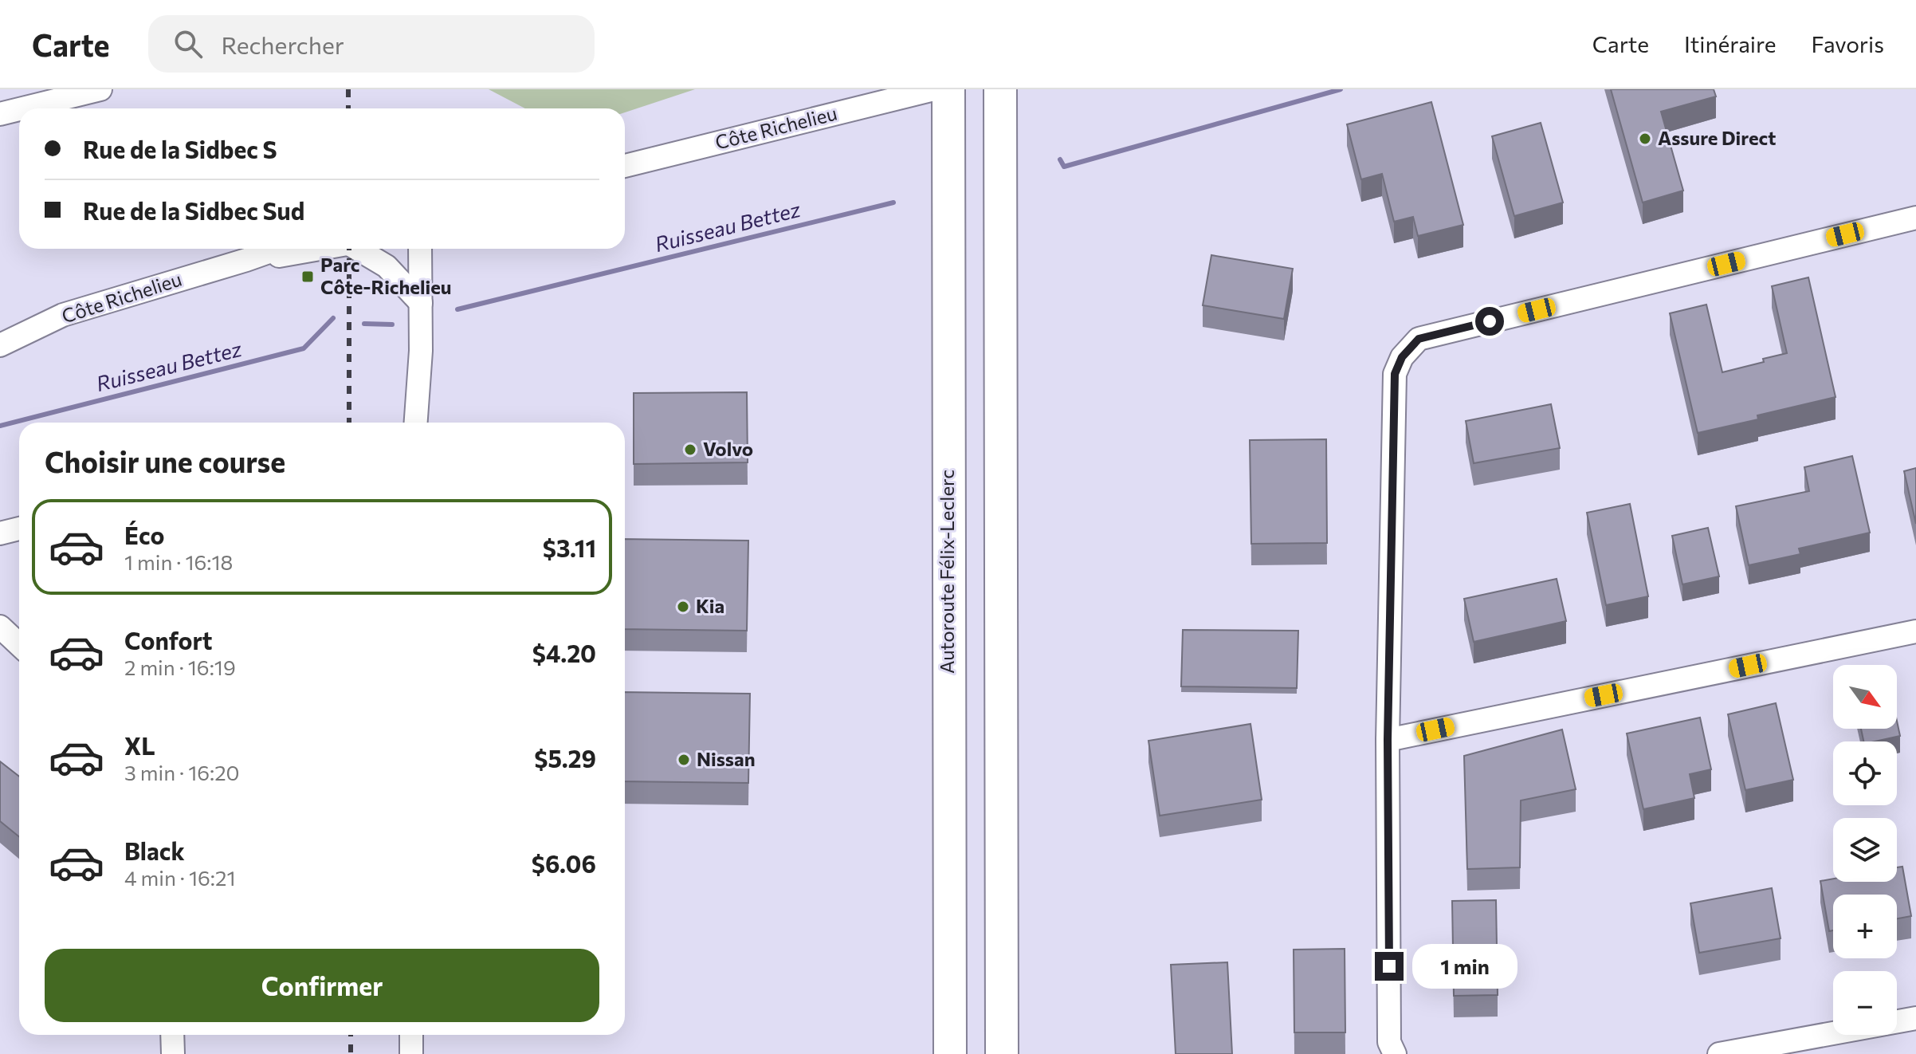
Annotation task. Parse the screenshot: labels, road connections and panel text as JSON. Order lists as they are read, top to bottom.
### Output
{
  "streets": {
    "highway": ["Autoroute Félix-Leclerc"],
    "street": ["Côte Richelieu"]
  },
  "water": ["Ruisseau Bettez"],
  "places": {
    "other": [
      "Assure Direct",
      "Volvo",
      "Kia",
      "Nissan"
    ],
    "transit": ["Parc Côte-Richelieu"]
  },
  "north": "bottom right",
  "page": {
    "header": "Carte",
    "search": "Rechercher",
    "nav": ["Carte", "Itinéraire", "Favoris"],
    "banner": ["Rue de la Sidbec S", "Rue de la Sidbec Sud"],
    "heading": "Choisir une course",
    "list": [
      {
        "name": "Éco",
        "note": "1 min · 16:18",
        "value": "$3.11"
      },
      {
        "name": "Confort",
        "note": "2 min · 16:19",
        "value": "$4.20"
      },
      {
        "name": "XL",
        "note": "3 min · 16:20",
        "value": "$5.29"
      },
      {
        "name": "Black",
        "note": "4 min · 16:21",
        "value": "$6.06"
      }
    ],
    "map_buttons": ["+", "−"],
    "buttons": "Confirmer",
    "bubble": "1 min"
  }
}
